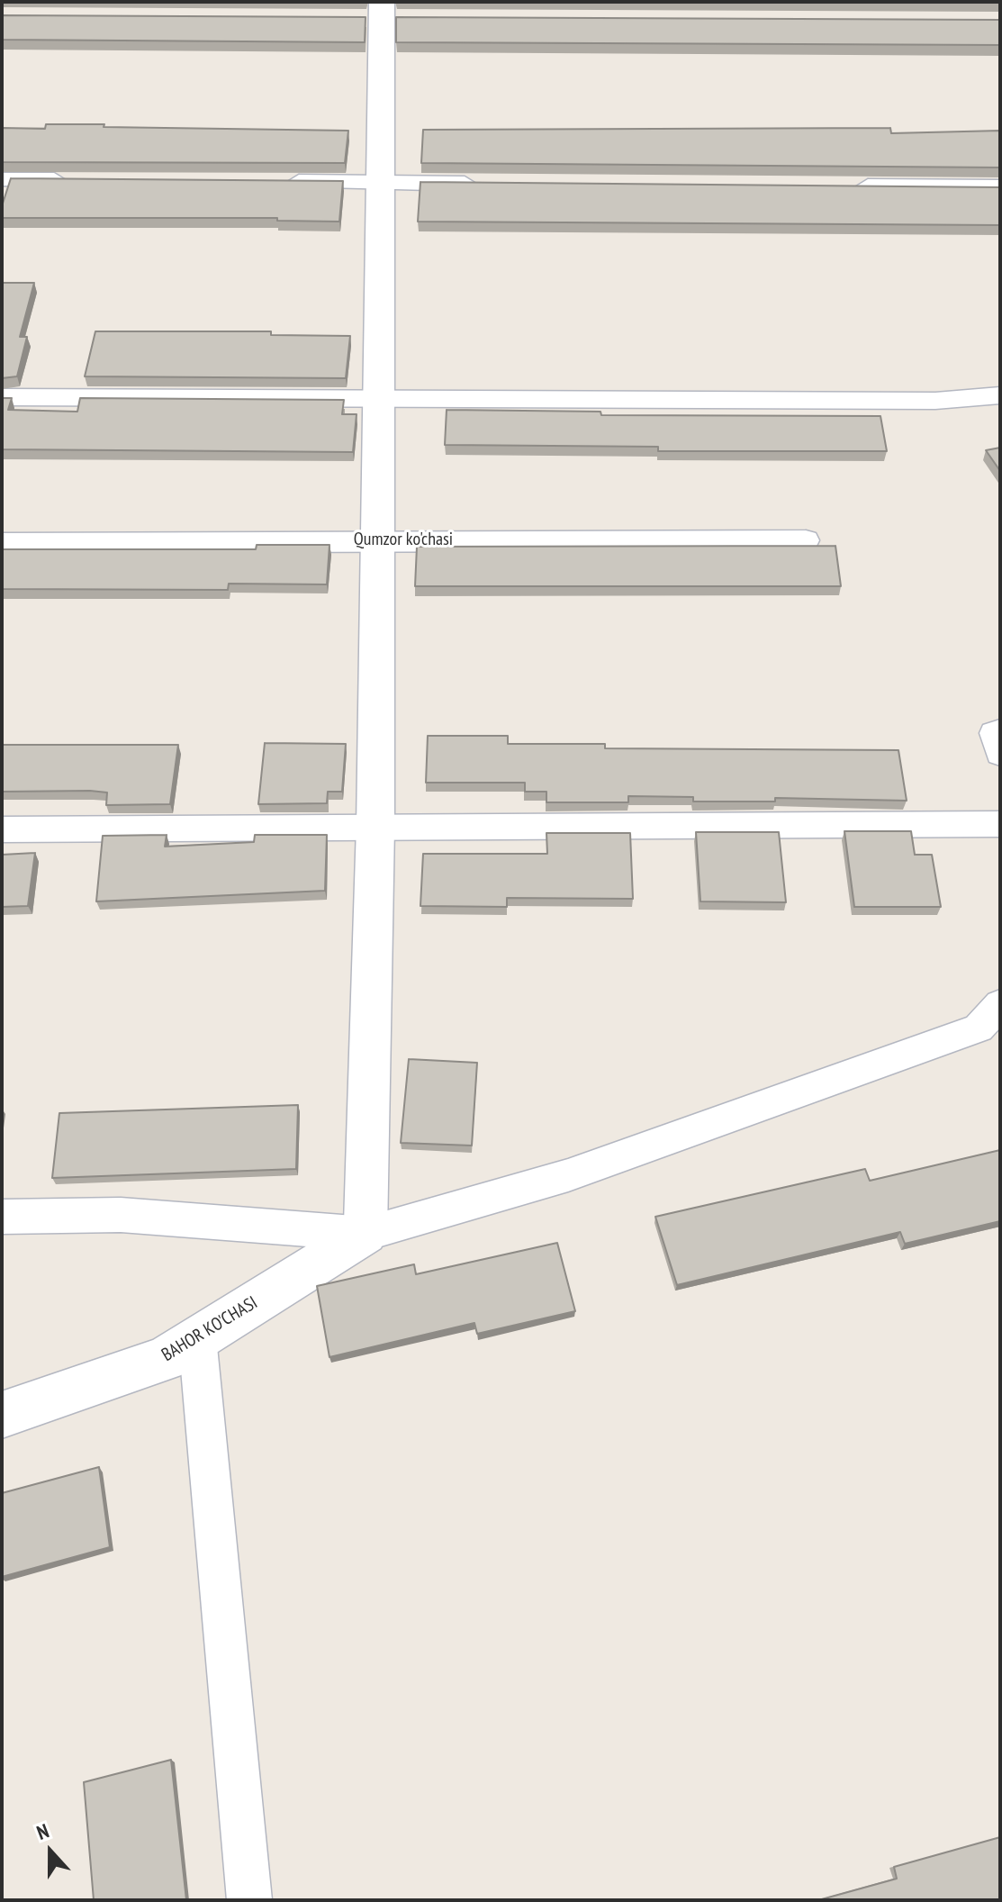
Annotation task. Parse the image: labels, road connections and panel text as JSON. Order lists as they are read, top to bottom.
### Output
{
  "streets": {
    "street": ["Qumzor ko'chasi", "BAHOR KO'CHASI"]
  },
  "north": "top"
}
